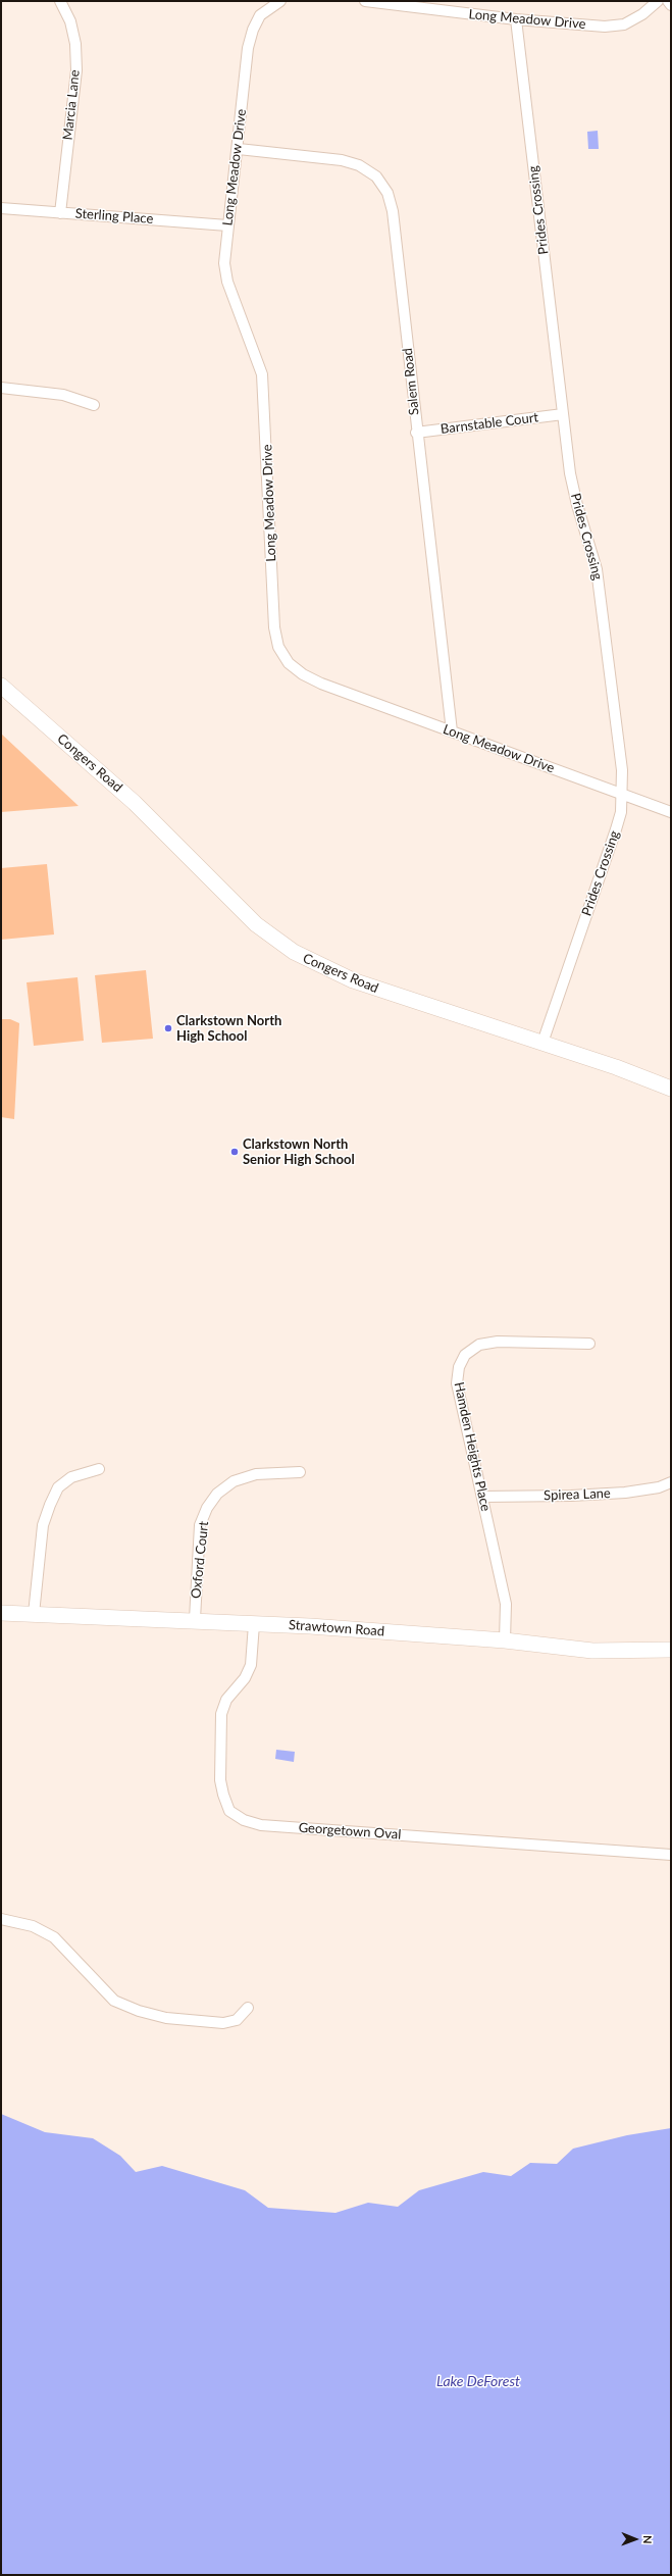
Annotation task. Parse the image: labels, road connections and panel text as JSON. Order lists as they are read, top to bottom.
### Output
{
  "streets": {
    "street": [
      "Long Meadow Drive",
      "Marcia Lane",
      "Prides Crossing",
      "Sterling Place",
      "Salem Road",
      "Barnstable Court",
      "Congers Road",
      "Hamden Heights Place",
      "Spirea Lane",
      "Oxford Court",
      "Strawtown Road",
      "Georgetown Oval"
    ]
  },
  "crossings": [
    ["Long Meadow Drive", "Prides Crossing"],
    ["Long Meadow Drive", "Sterling Place"],
    ["Long Meadow Drive", "Salem Road"],
    ["Marcia Lane", "Sterling Place"],
    ["Prides Crossing", "Barnstable Court"],
    ["Prides Crossing", "Congers Road"],
    ["Salem Road", "Barnstable Court"],
    ["Hamden Heights Place", "Spirea Lane"],
    ["Hamden Heights Place", "Strawtown Road"],
    ["Oxford Court", "Strawtown Road"],
    ["Strawtown Road", "Georgetown Oval"]
  ],
  "water": ["Lake DeForest"],
  "places": ["Clarkstown North High School", "Clarkstown North Senior High School"],
  "north": "right"
}
